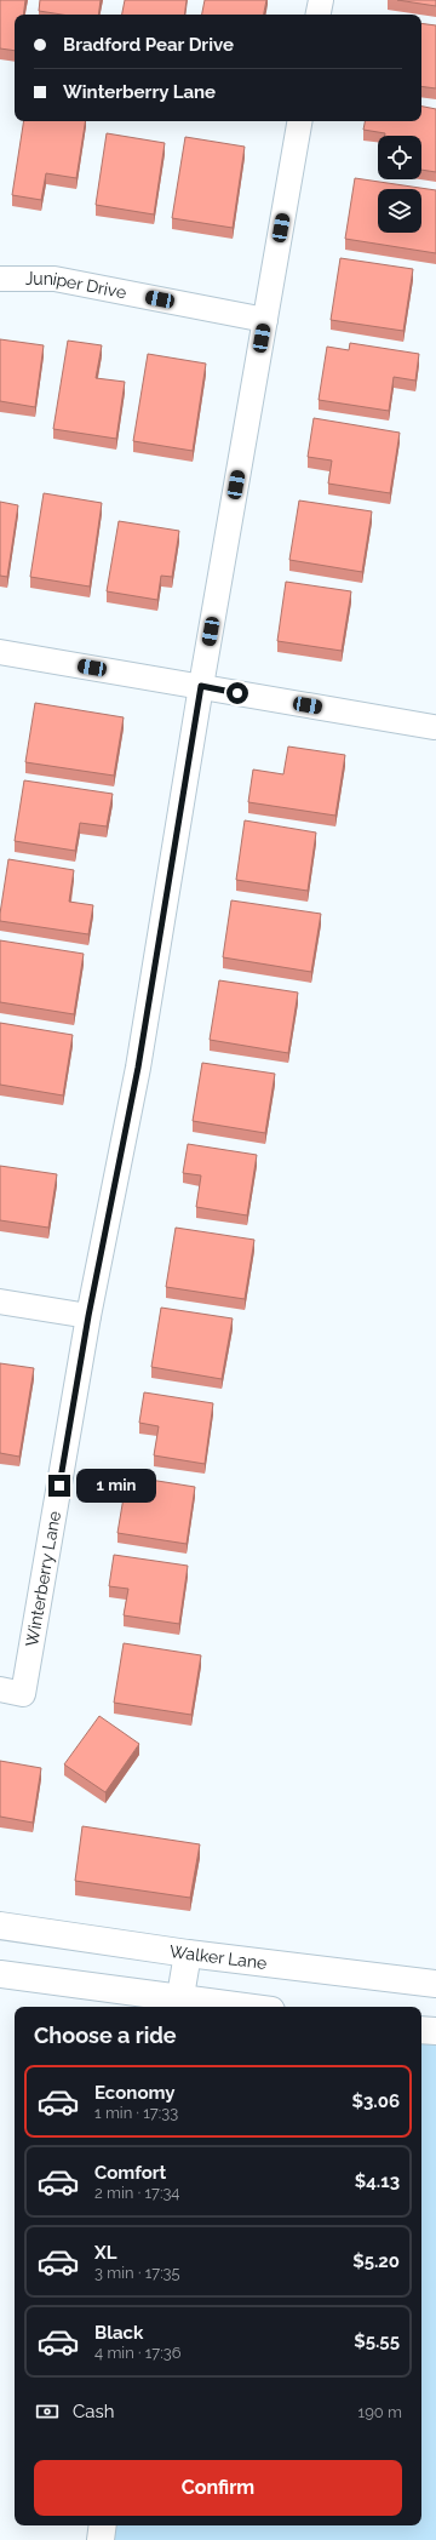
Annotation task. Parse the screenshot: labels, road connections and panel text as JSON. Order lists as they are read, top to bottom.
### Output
{
  "streets": {
    "street": ["Juniper Drive", "Winterberry Lane", "Walker Lane"]
  },
  "crossings": [
    ["Juniper Drive", "Winterberry Lane"]
  ],
  "page": {
    "banner": ["Bradford Pear Drive", "Winterberry Lane"],
    "bubble": "1 min",
    "heading": "Choose a ride",
    "list": [
      {
        "name": "Economy",
        "note": "1 min · 17:33",
        "value": "$3.06"
      },
      {
        "name": "Comfort",
        "note": "2 min · 17:34",
        "value": "$4.13"
      },
      {
        "name": "XL",
        "note": "3 min · 17:35",
        "value": "$5.20"
      },
      {
        "name": "Black",
        "note": "4 min · 17:36",
        "value": "$5.55"
      }
    ],
    "pay": ["Cash", "190 m"],
    "buttons": "Confirm"
  }
}
